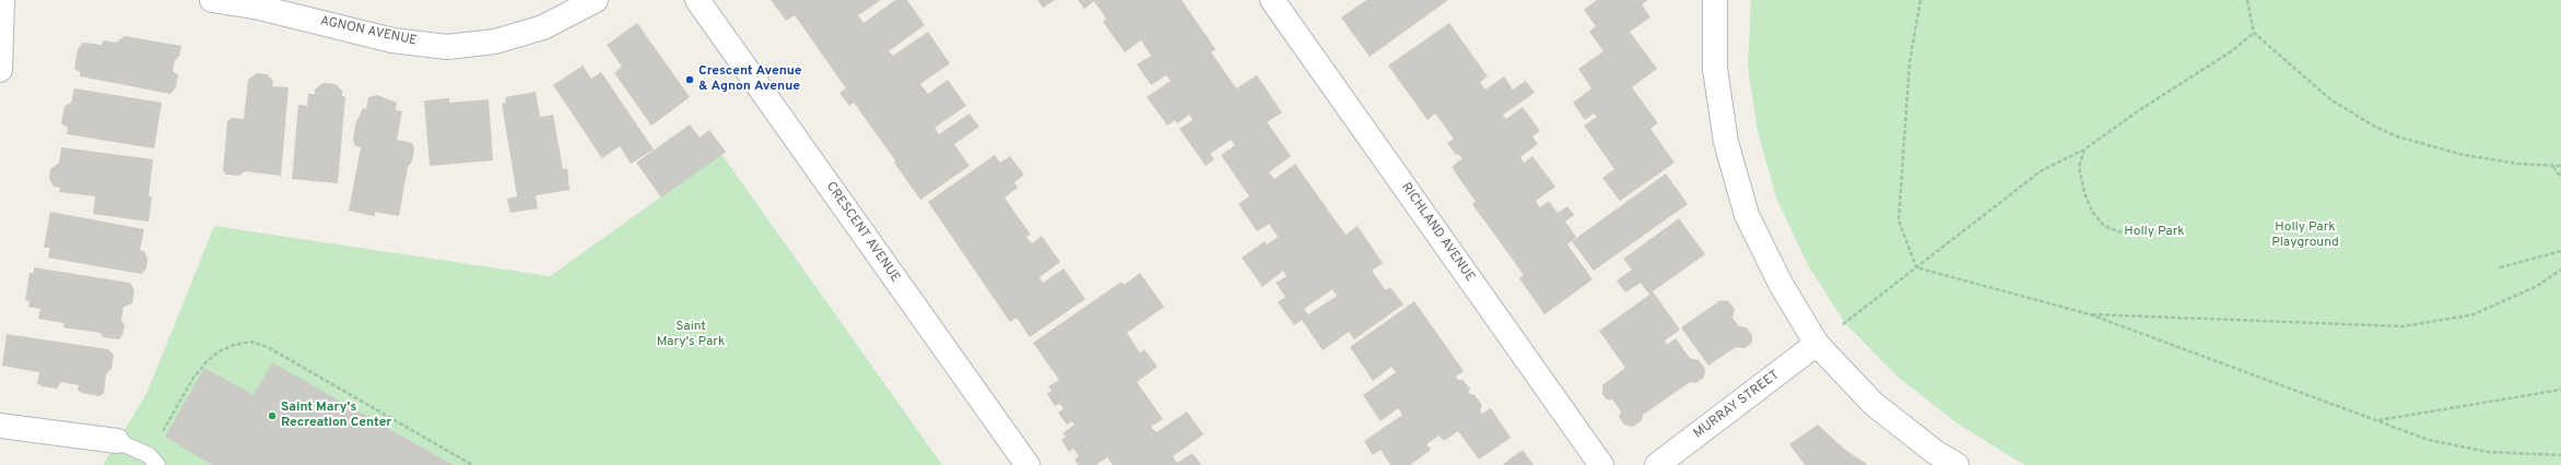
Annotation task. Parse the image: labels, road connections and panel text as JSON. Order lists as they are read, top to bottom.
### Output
{
  "streets": {
    "street": [
      "AGNON AVENUE",
      "CRESCENT AVENUE",
      "RICHLAND AVENUE",
      "MURRAY STREET"
    ]
  },
  "parks": ["Holly Park Playground", "Holly Park", "Saint Mary's Park"],
  "places": ["Crescent Avenue & Agnon Avenue", "Saint Mary's Recreation Center"]
}
